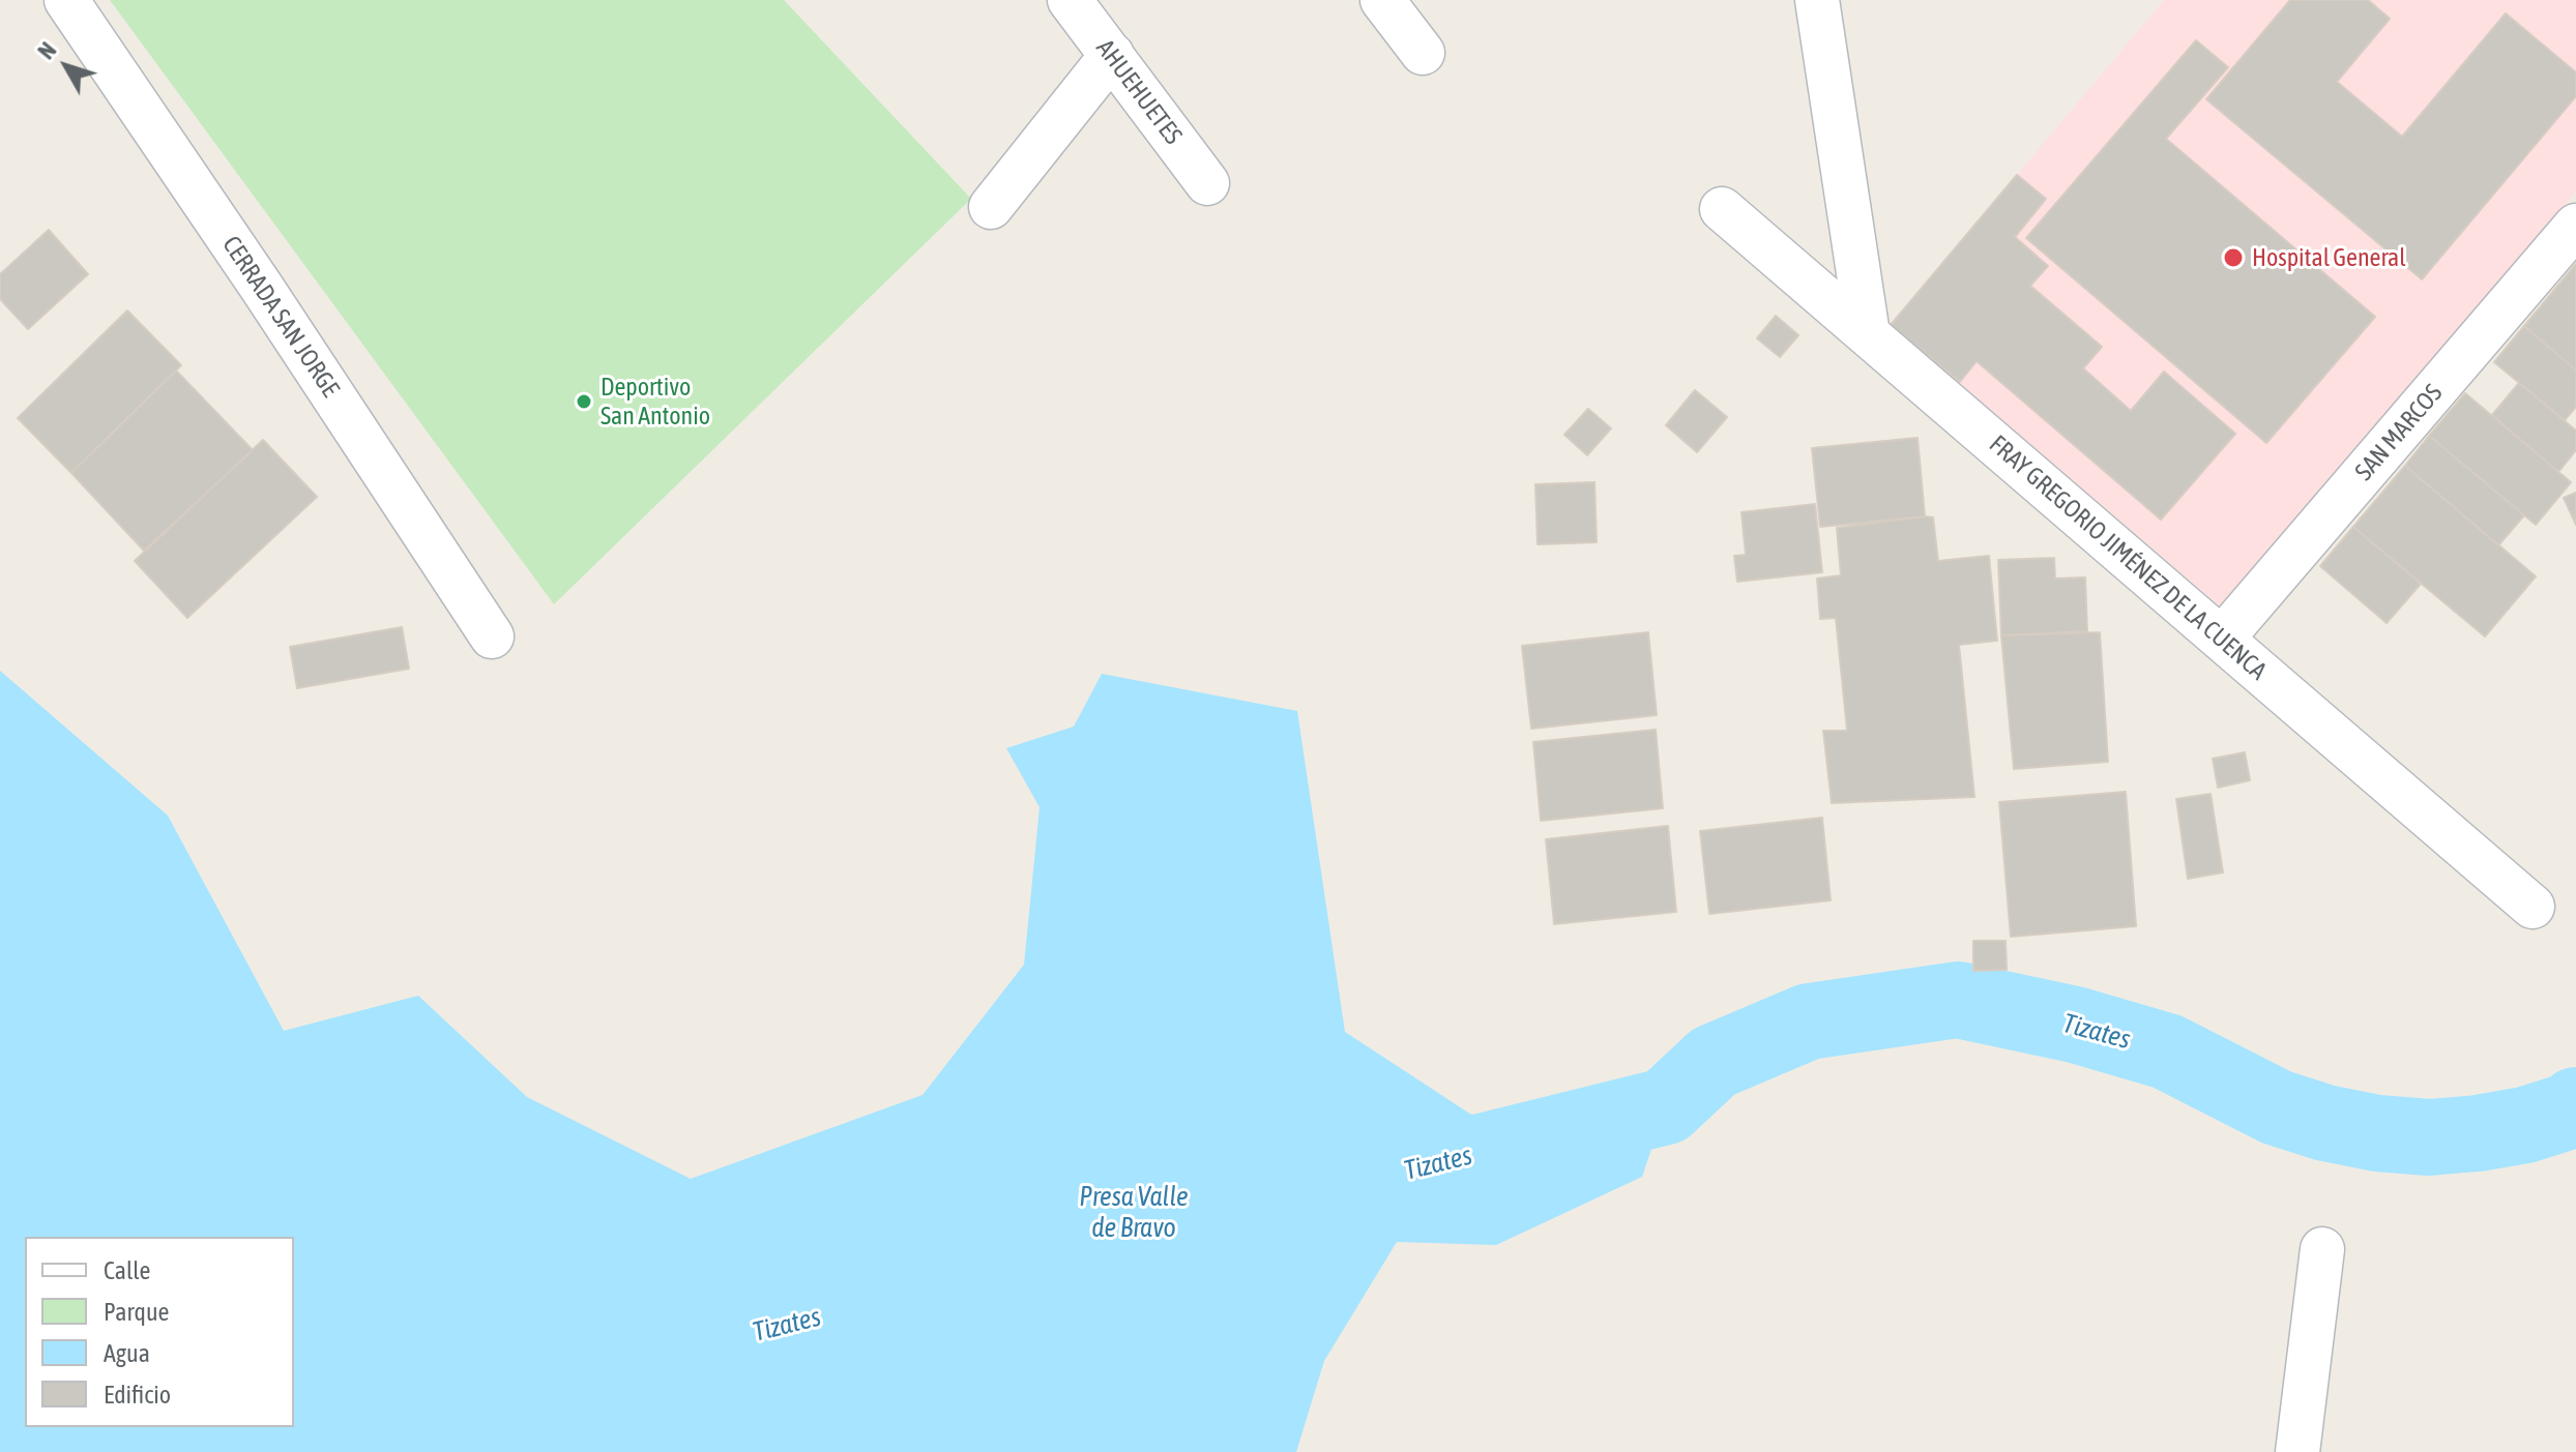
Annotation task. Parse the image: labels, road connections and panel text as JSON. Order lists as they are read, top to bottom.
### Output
{
  "streets": {
    "street": [
      "AHUEHUETES",
      "CERRADA SAN JORGE",
      "SAN MARCOS",
      "FRAY GREGORIO JIMÉNEZ DE LA CUENCA"
    ]
  },
  "crossings": [
    ["SAN MARCOS", "FRAY GREGORIO JIMÉNEZ DE LA CUENCA"]
  ],
  "water": ["Tizates", "Presa Valle de Bravo"],
  "places": ["Hospital General", "Deportivo San Antonio"],
  "legend": [
    "Calle",
    "Parque",
    "Agua",
    "Edificio"
  ],
  "north": "top left"
}
